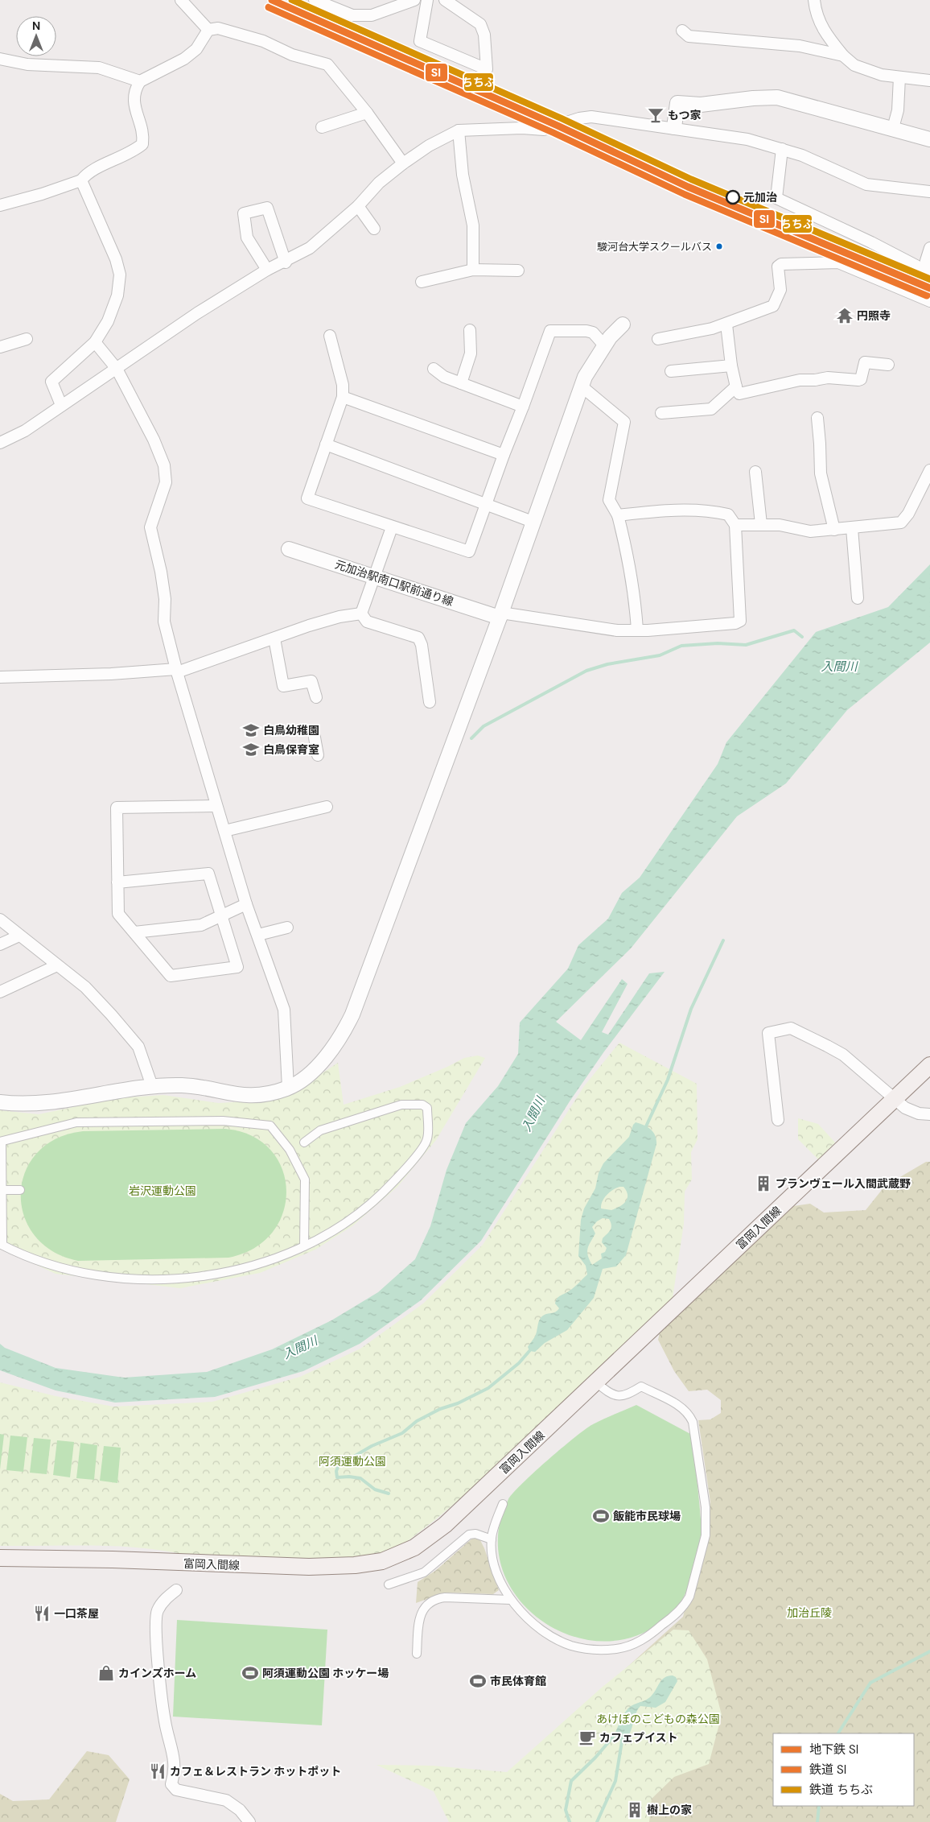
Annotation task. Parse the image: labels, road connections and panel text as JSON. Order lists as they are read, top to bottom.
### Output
{
  "streets": {
    "main road": ["富岡入間線"],
    "street": ["元加治駅南口駅前通り線"]
  },
  "water": ["入間川"],
  "parks": [
    "岩沢運動公園",
    "阿須運動公園",
    "加治丘陵",
    "あけぼのこどもの森公園"
  ],
  "places": {
    "bar": ["もつ家"],
    "other": ["元加治", "駿河台大学スクールバス"],
    "temple": ["円照寺"],
    "school or university": ["白鳥幼稚園", "白鳥保育室"],
    "building": ["プランヴェール入間武蔵野", "樹上の家"],
    "sports": ["飯能市民球場", "阿須運動公園 ホッケー場", "市民体育館"],
    "restaurant": ["一口茶屋", "カフェ＆レストラン ホットポット"],
    "shop": ["カインズホーム"],
    "cafe": ["カフェプイスト"]
  },
  "lines": ["metro line SI", "rail line ちちぶ", "rail line SI"],
  "legend": ["地下鉄 SI", "鉄道 SI", "鉄道 ちちぶ"],
  "north": "top"
}
